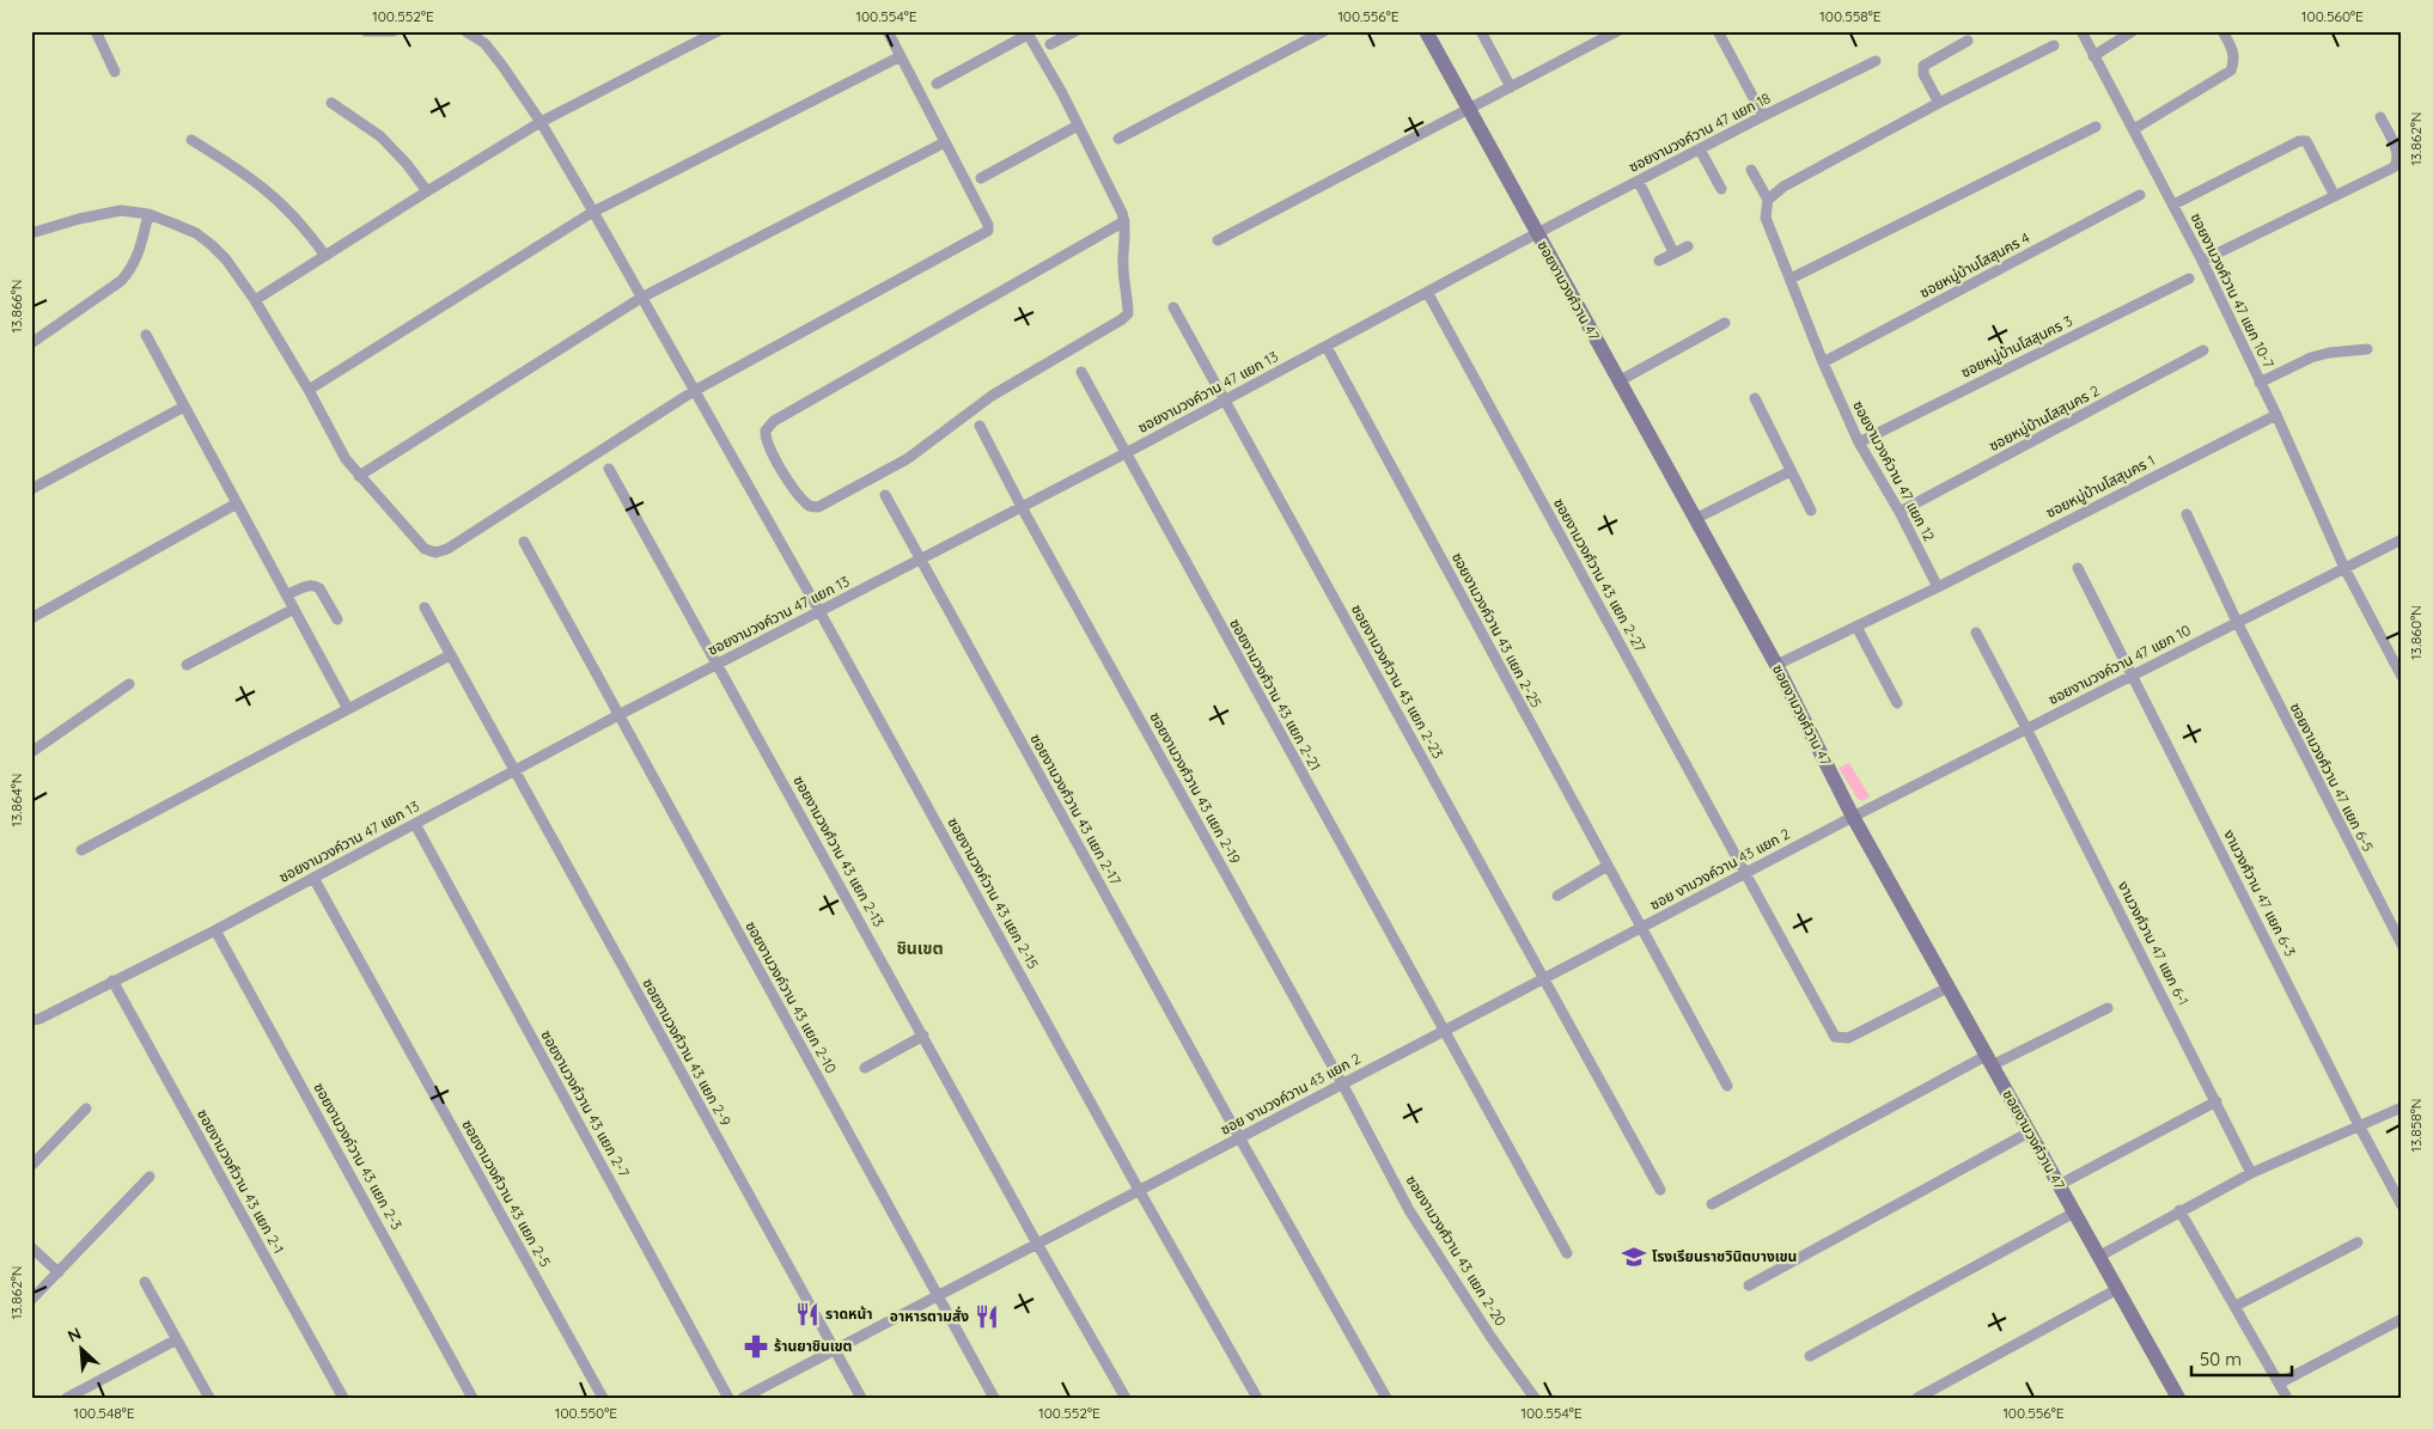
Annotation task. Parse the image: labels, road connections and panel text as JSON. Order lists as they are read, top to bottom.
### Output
{
  "streets": {
    "street": [
      "ซอยงามวงค์วาน 47 แยก 18",
      "ซอยหมู่บ้านโสสุนคร 4",
      "ซอยงามวงศ์วาน 47",
      "ซอยงามวงศ์วาน 47 แยก 10-7",
      "ซอยหมู่บ้านโสสุนคร 3",
      "ซอยงามวงค์วาน 47 แยก 13",
      "ซอยหมู่บ้านโสสุนคร 2",
      "ซอยงามวงค์วาน 47 แยก 12",
      "ซอยหมู่บ้านโสสุนคร 1",
      "ซอยงามวงศ์วาน 43 แยก 2-27",
      "ซอยงามวงค์วาน 43 แยก 2-25",
      "ซอยงามวงค์วาน 47 แยก 10",
      "ซอยงามวงศ์วาน 43 แยก 2-23",
      "ซอยงามวงศ์วาน 43 แยก 2-21",
      "ซอยงามวงศ์วาน 47 แยก 6-5",
      "ซอยงามวงศ์วาน 43 แยก 2-19",
      "ซอยงามวงศ์วาน 43 แยก 2-17",
      "ซอยงามวงศ์วาน 43 แยก 2-13",
      "ซอย งามวงค์วาน 43 แยก 2",
      "ซอยงามวงค์วาน 43 แยก 2-15",
      "งามวงศ์วาน 47 แยก 6-3",
      "งามวงศ์วาน 47 แยก 6-1",
      "ซอยงามวงค์วาน 43 แยก 2-10",
      "ซอยงามวงศ์วาน 43 แยก 2-9",
      "ซอยงามวงศ์วาน 43 แยก 2-7",
      "ซอยงามวงค์วาน 43 แยก 2-3",
      "ซอยงามวงศ์วาน 43 แยก 2-1",
      "ซอยงามวงศ์วาน 43 แยก 2-5",
      "ซอยงามวงศ์วาน 43 แยก 2-20"
    ]
  },
  "crossings": [
    ["ซอยงามวงค์วาน 47 แยก 18", "ซอยงามวงศ์วาน 47"],
    ["ซอยงามวงค์วาน 47 แยก 18", "ซอยงามวงค์วาน 47 แยก 13"],
    ["ซอยหมู่บ้านโสสุนคร 4", "ซอยงามวงค์วาน 47 แยก 12"],
    ["ซอยงามวงศ์วาน 47", "ซอยงามวงค์วาน 47 แยก 13"],
    ["ซอยงามวงศ์วาน 47", "ซอยงามวงศ์วาน 43 แยก 2-27"],
    ["ซอยงามวงศ์วาน 47", "ซอยงามวงค์วาน 47 แยก 10"],
    ["ซอยงามวงศ์วาน 47", "ซอย งามวงค์วาน 43 แยก 2"],
    ["ซอยงามวงศ์วาน 47 แยก 10-7", "ซอยหมู่บ้านโสสุนคร 1"],
    ["ซอยงามวงศ์วาน 47 แยก 10-7", "ซอยงามวงค์วาน 47 แยก 10"],
    ["ซอยหมู่บ้านโสสุนคร 3", "ซอยงามวงค์วาน 47 แยก 12"],
    ["ซอยงามวงค์วาน 47 แยก 13", "ซอยงามวงศ์วาน 43 แยก 2-27"],
    ["ซอยงามวงค์วาน 47 แยก 13", "ซอยงามวงค์วาน 43 แยก 2-25"],
    ["ซอยงามวงค์วาน 47 แยก 13", "ซอยงามวงศ์วาน 43 แยก 2-23"],
    ["ซอยงามวงค์วาน 47 แยก 13", "ซอยงามวงศ์วาน 43 แยก 2-21"],
    ["ซอยงามวงค์วาน 47 แยก 13", "ซอยงามวงศ์วาน 43 แยก 2-19"],
    ["ซอยงามวงค์วาน 47 แยก 13", "ซอยงามวงศ์วาน 43 แยก 2-17"],
    ["ซอยงามวงค์วาน 47 แยก 13", "ซอยงามวงศ์วาน 43 แยก 2-13"],
    ["ซอยงามวงค์วาน 47 แยก 13", "ซอยงามวงค์วาน 43 แยก 2-15"],
    ["ซอยงามวงค์วาน 47 แยก 13", "ซอยงามวงค์วาน 43 แยก 2-10"],
    ["ซอยงามวงค์วาน 47 แยก 13", "ซอยงามวงศ์วาน 43 แยก 2-9"],
    ["ซอยงามวงค์วาน 47 แยก 13", "ซอยงามวงศ์วาน 43 แยก 2-7"],
    ["ซอยงามวงค์วาน 47 แยก 13", "ซอยงามวงค์วาน 43 แยก 2-3"],
    ["ซอยงามวงค์วาน 47 แยก 13", "ซอยงามวงศ์วาน 43 แยก 2-1"],
    ["ซอยงามวงค์วาน 47 แยก 13", "ซอยงามวงศ์วาน 43 แยก 2-5"],
    ["ซอยหมู่บ้านโสสุนคร 2", "ซอยงามวงค์วาน 47 แยก 12"],
    ["ซอยงามวงค์วาน 47 แยก 12", "ซอยหมู่บ้านโสสุนคร 1"],
    ["ซอยงามวงศ์วาน 43 แยก 2-27", "ซอย งามวงค์วาน 43 แยก 2"],
    ["ซอยงามวงค์วาน 43 แยก 2-25", "ซอย งามวงค์วาน 43 แยก 2"],
    ["ซอยงามวงค์วาน 47 แยก 10", "ซอยงามวงศ์วาน 47 แยก 6-5"],
    ["ซอยงามวงค์วาน 47 แยก 10", "ซอย งามวงค์วาน 43 แยก 2"],
    ["ซอยงามวงค์วาน 47 แยก 10", "งามวงศ์วาน 47 แยก 6-3"],
    ["ซอยงามวงค์วาน 47 แยก 10", "งามวงศ์วาน 47 แยก 6-1"],
    ["ซอยงามวงศ์วาน 43 แยก 2-23", "ซอย งามวงค์วาน 43 แยก 2"],
    ["ซอยงามวงศ์วาน 43 แยก 2-21", "ซอย งามวงค์วาน 43 แยก 2"],
    ["ซอยงามวงศ์วาน 43 แยก 2-19", "ซอย งามวงค์วาน 43 แยก 2"],
    ["ซอยงามวงศ์วาน 43 แยก 2-19", "ซอยงามวงศ์วาน 43 แยก 2-20"],
    ["ซอยงามวงศ์วาน 43 แยก 2-17", "ซอย งามวงค์วาน 43 แยก 2"],
    ["ซอยงามวงศ์วาน 43 แยก 2-13", "ซอย งามวงค์วาน 43 แยก 2"],
    ["ซอย งามวงค์วาน 43 แยก 2", "ซอยงามวงค์วาน 43 แยก 2-15"],
    ["ซอย งามวงค์วาน 43 แยก 2", "ซอยงามวงค์วาน 43 แยก 2-10"],
    ["ซอย งามวงค์วาน 43 แยก 2", "ซอยงามวงศ์วาน 43 แยก 2-9"],
    ["ซอย งามวงค์วาน 43 แยก 2", "ซอยงามวงศ์วาน 43 แยก 2-20"]
  ],
  "districts": ["ชินเขต"],
  "places": {
    "school or university": ["โรงเรียนราชวินิตบางเขน"],
    "restaurant": ["ราดหน้า", "อาหารตามสั่ง"],
    "pharmacy": ["ร้านยาชินเขต"]
  },
  "scale_bar": "50 m",
  "north": "top left",
  "coordinates": [
    "100.552°E",
    "100.554°E",
    "100.556°E",
    "100.558°E",
    "100.560°E",
    "13.862°N",
    "13.866°N",
    "13.860°N",
    "13.864°N",
    "13.858°N",
    "100.548°E",
    "100.550°E"
  ]
}
